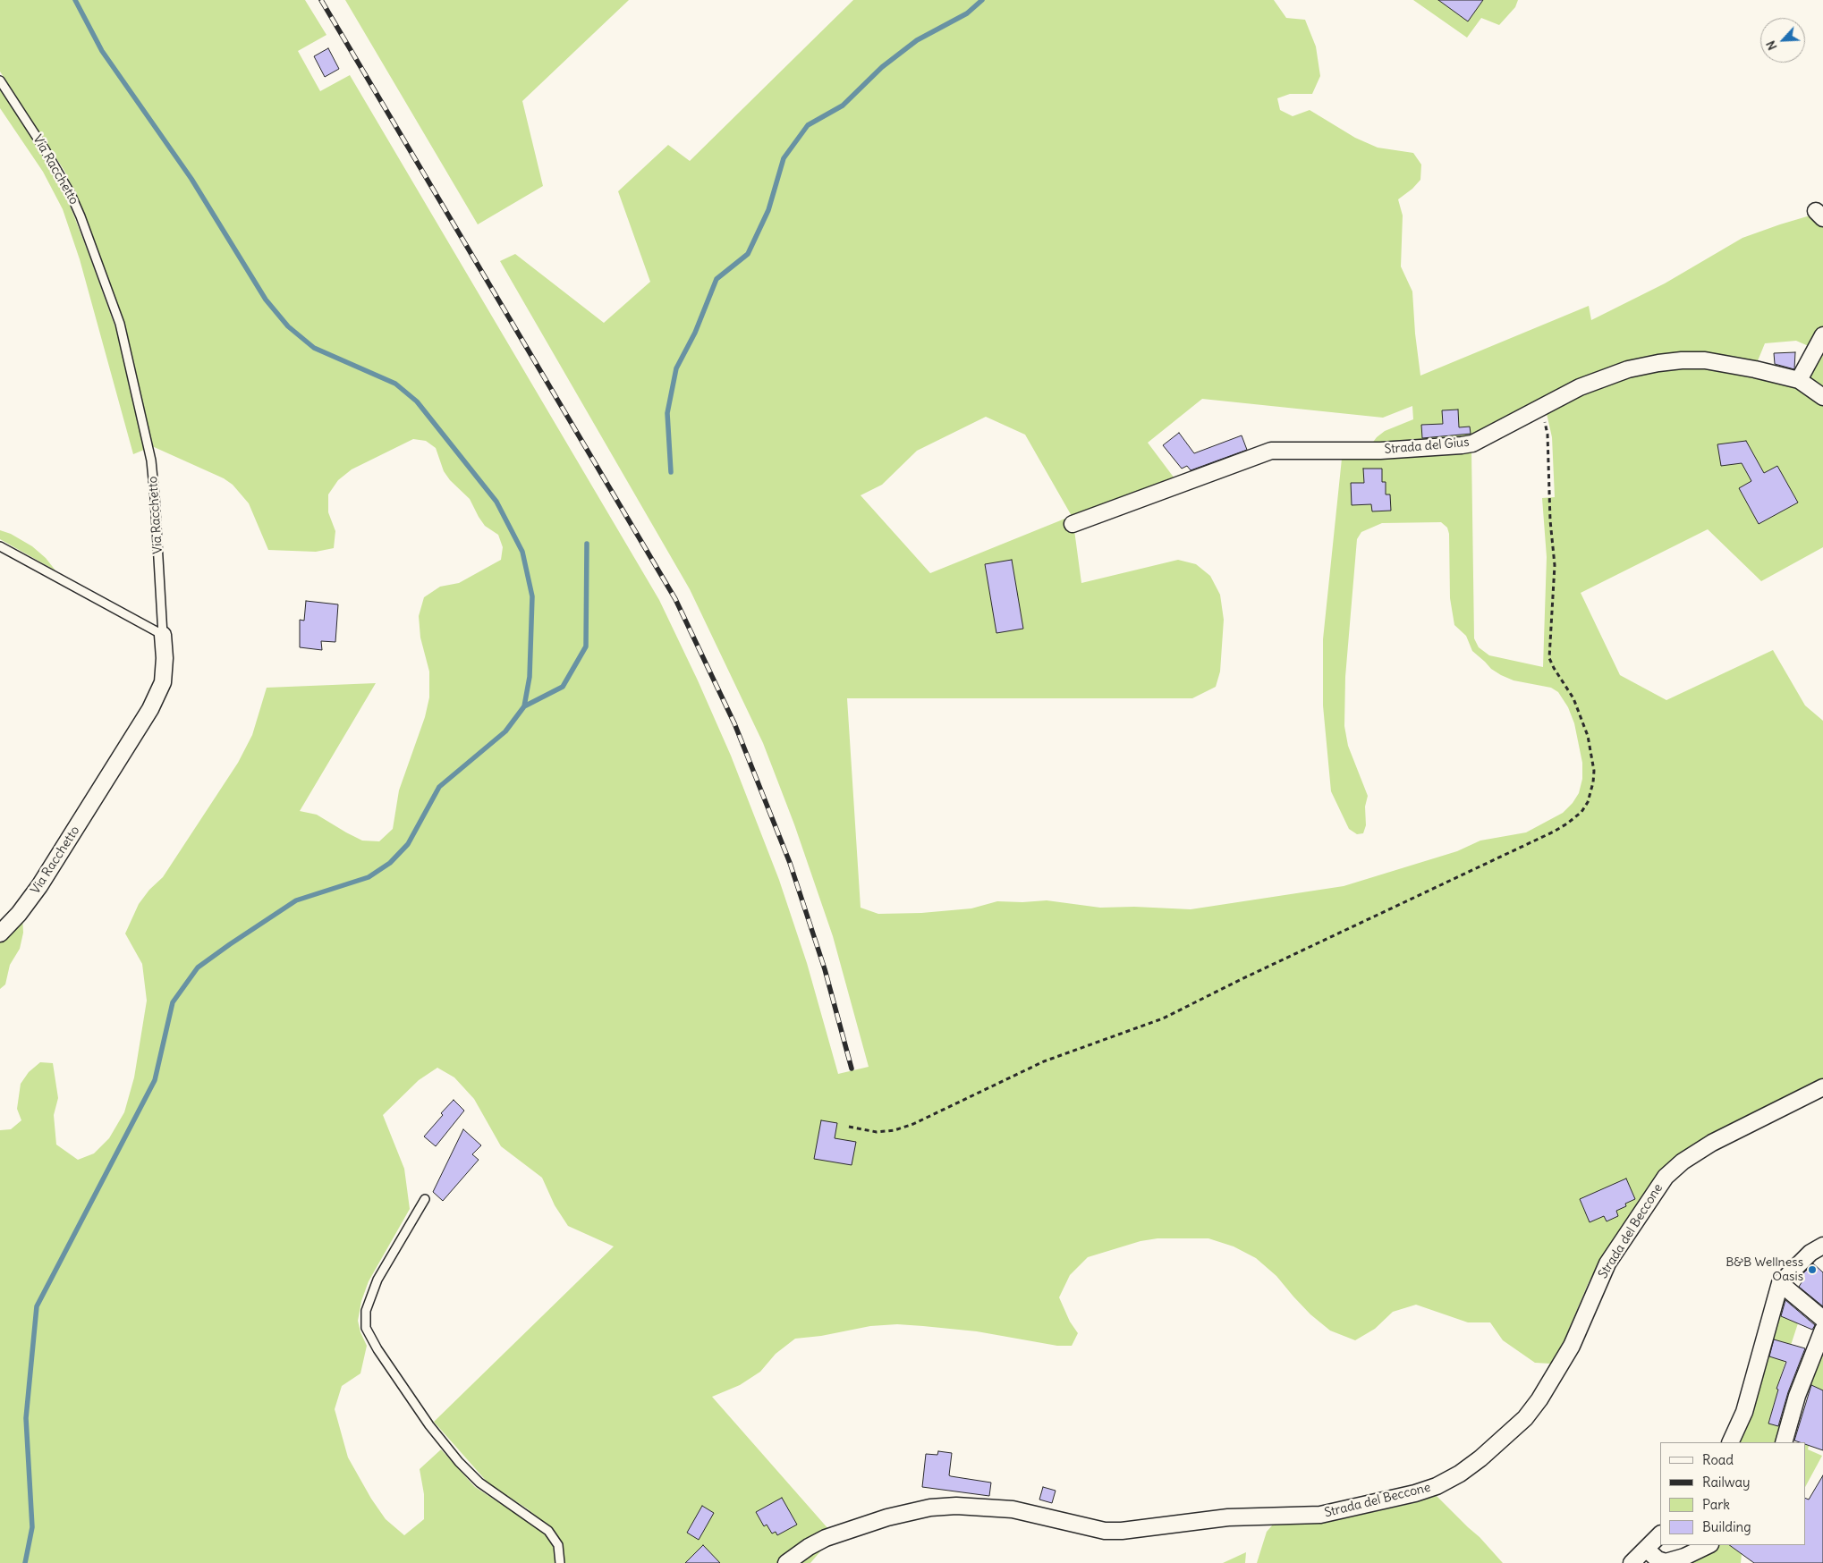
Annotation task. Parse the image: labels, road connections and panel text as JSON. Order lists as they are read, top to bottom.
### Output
{
  "streets": {
    "street": ["Via Racchetto", "Strada del Gius", "Strada del Beccone"]
  },
  "places": ["B&B Wellness Oasis"],
  "legend": [
    "Road",
    "Railway",
    "Park",
    "Building"
  ],
  "north": "bottom left"
}
